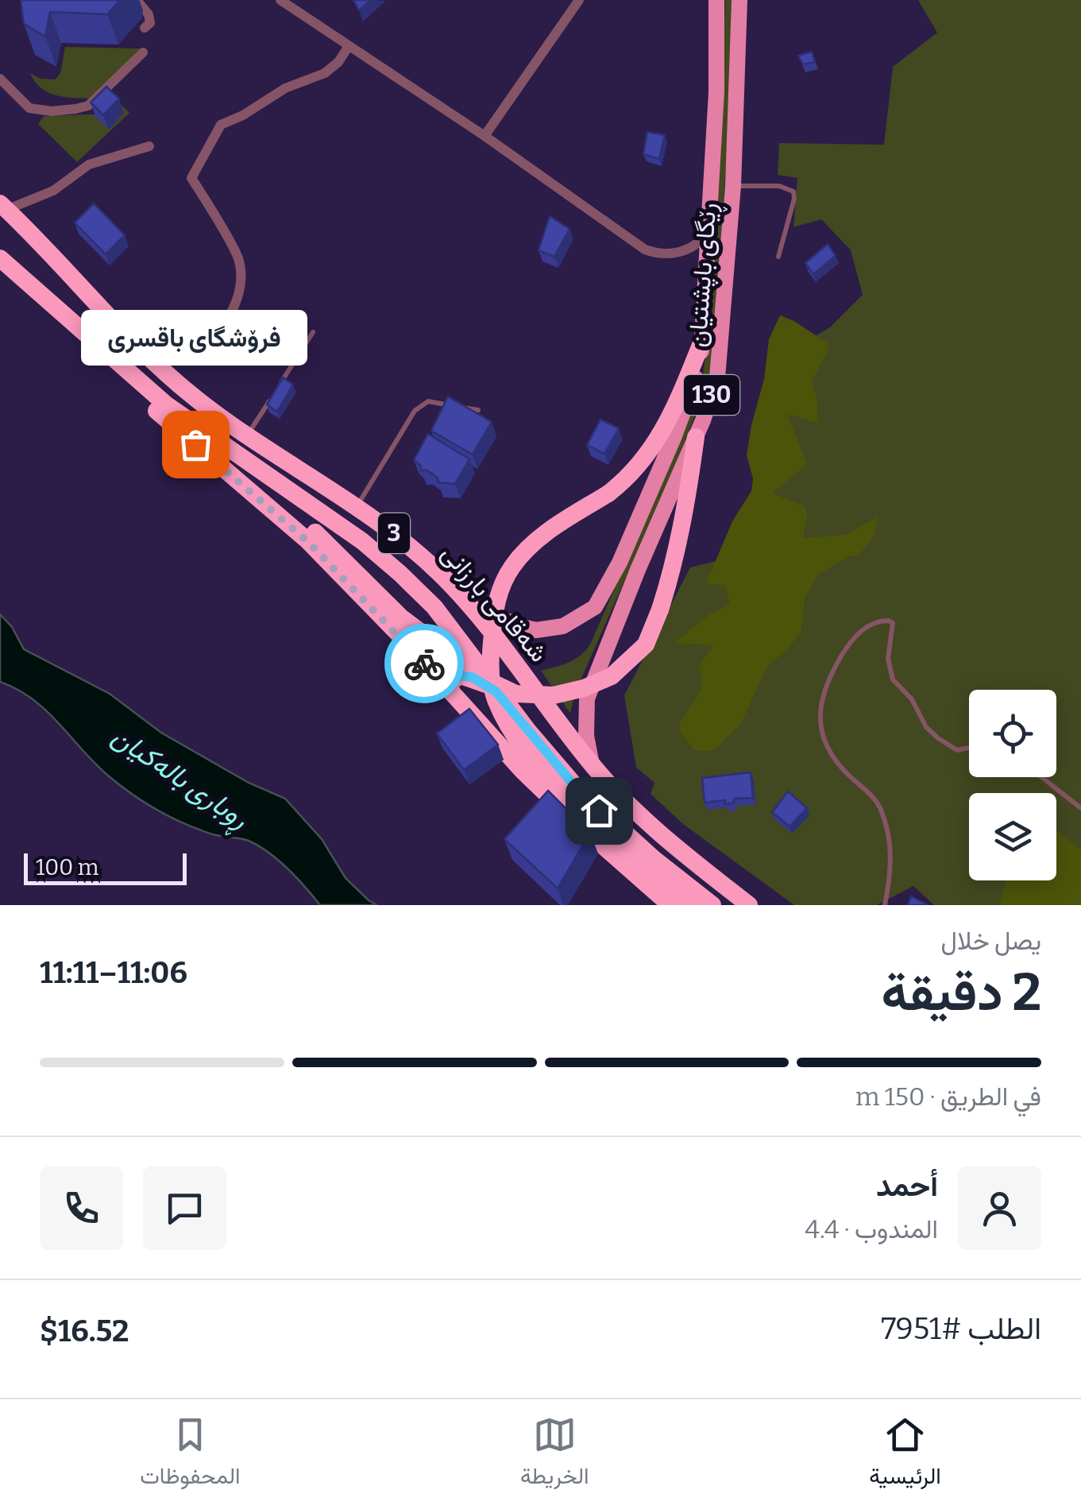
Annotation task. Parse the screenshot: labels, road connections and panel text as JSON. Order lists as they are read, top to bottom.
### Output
{
  "streets": {
    "highway": ["3", "شەقامی بارزانی"],
    "main road": ["ڕێگای باپشتیان", "130"]
  },
  "crossings": [
    ["ڕێگای باپشتیان", "شەقامی بارزانی"]
  ],
  "water": ["ڕوباری بالەکیان"],
  "places": ["فرۆشگای باقسری"],
  "scale_bar": "100 m",
  "page": {
    "bubble": "فرۆشگای باقسری",
    "scale": "100 m",
    "heading": ["2 دقيقة", "يصل خلال", "11:06–11:11"],
    "panel": [
      "أحمد",
      "المندوب · 4.4",
      "الطلب #7951",
      "$16.52"
    ],
    "bar": "في الطريق · 150 m",
    "tabs": ["الرئيسية", "الخريطة", "المحفوظات"]
  }
}
